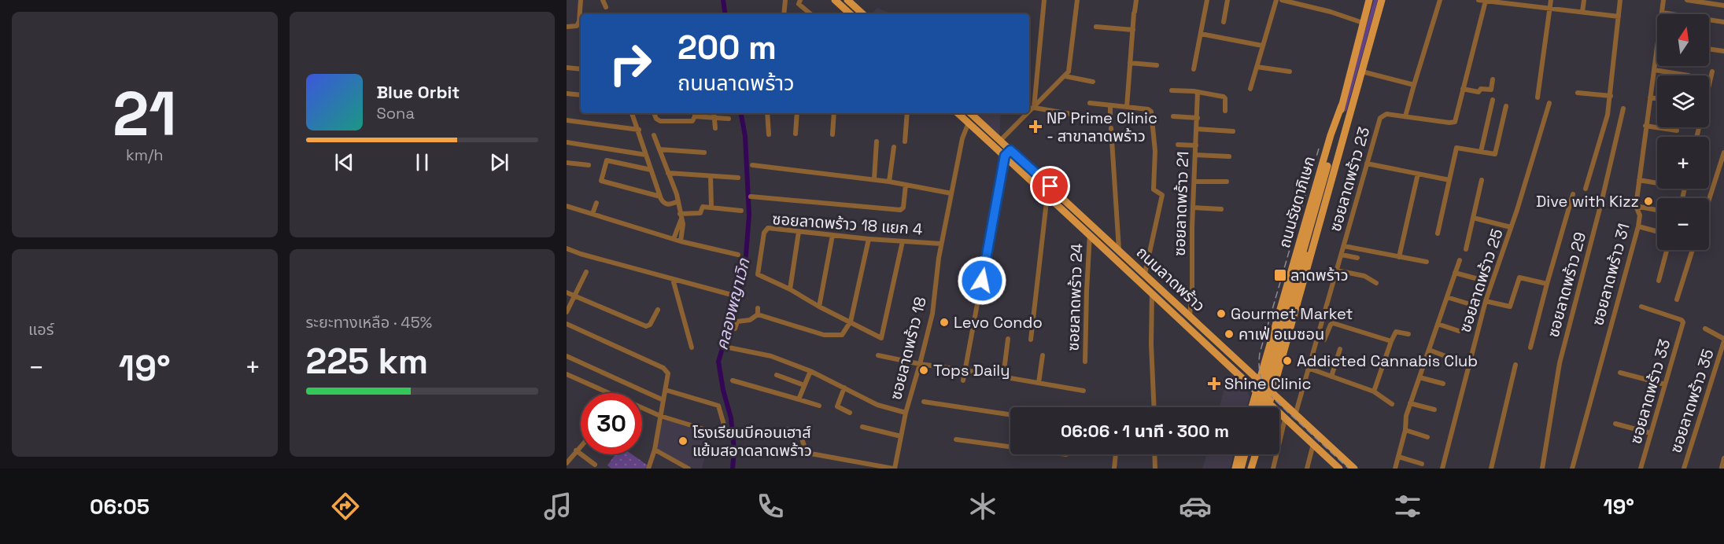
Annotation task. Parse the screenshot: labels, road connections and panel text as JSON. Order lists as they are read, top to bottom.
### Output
{
  "streets": {
    "main road": ["ถนนรัชดาภิเษก", "ถนนลาดพร้าว"],
    "street": [
      "ซอยลาดพร้าว 23",
      "ซอยลาดพร้าว 21",
      "ซอยลาดพร้าว 18 แยก 4",
      "ซอยลาดพร้าว 31",
      "ซอยลาดพร้าว 25",
      "ซอยลาดพร้าว 29",
      "ซอยลาดพร้าว 24",
      "ซอยลาดพร้าว 18",
      "ซอยลาดพร้าว 33",
      "ซอยลาดพร้าว 35"
    ]
  },
  "crossings": [
    ["ซอยลาดพร้าว 23", "ถนนลาดพร้าว"],
    ["ถนนรัชดาภิเษก", "ถนนลาดพร้าว"],
    ["ซอยลาดพร้าว 21", "ถนนลาดพร้าว"],
    ["ซอยลาดพร้าว 18 แยก 4", "ซอยลาดพร้าว 18"],
    ["ถนนลาดพร้าว", "ซอยลาดพร้าว 24"],
    ["ถนนลาดพร้าว", "ซอยลาดพร้าว 18"]
  ],
  "water": ["คลองพญาเวิก"],
  "places": {
    "health": ["NP Prime Clinic - สาขาลาดพร้าว", "Shine Clinic"],
    "other": [
      "Dive with Kizz",
      "Gourmet Market",
      "Levo Condo",
      "คาเฟ่ อเมซอน",
      "Addicted Cannabis Club",
      "Tops Daily",
      "โรงเรียนบีคอนเฮาส์ แย้มสอาดลาดพร้าว"
    ],
    "transit": ["ลาดพร้าว"]
  },
  "north": "top",
  "page": {
    "tile": [
      ["21", "km/h"],
      "แอร์",
      ["ระยะทางเหลือ · 45%", "225 km"]
    ],
    "map_buttons": ["+", "−"],
    "turn": ["200 m", "ถนนลาดพร้าว"],
    "song": ["Blue Orbit", "Sona"],
    "heat": ["−", "19°", "+"],
    "limit": "30",
    "trip": "06:06 · 1 นาที · 300 m",
    "tabs": ["06:05", "19°"]
  }
}
